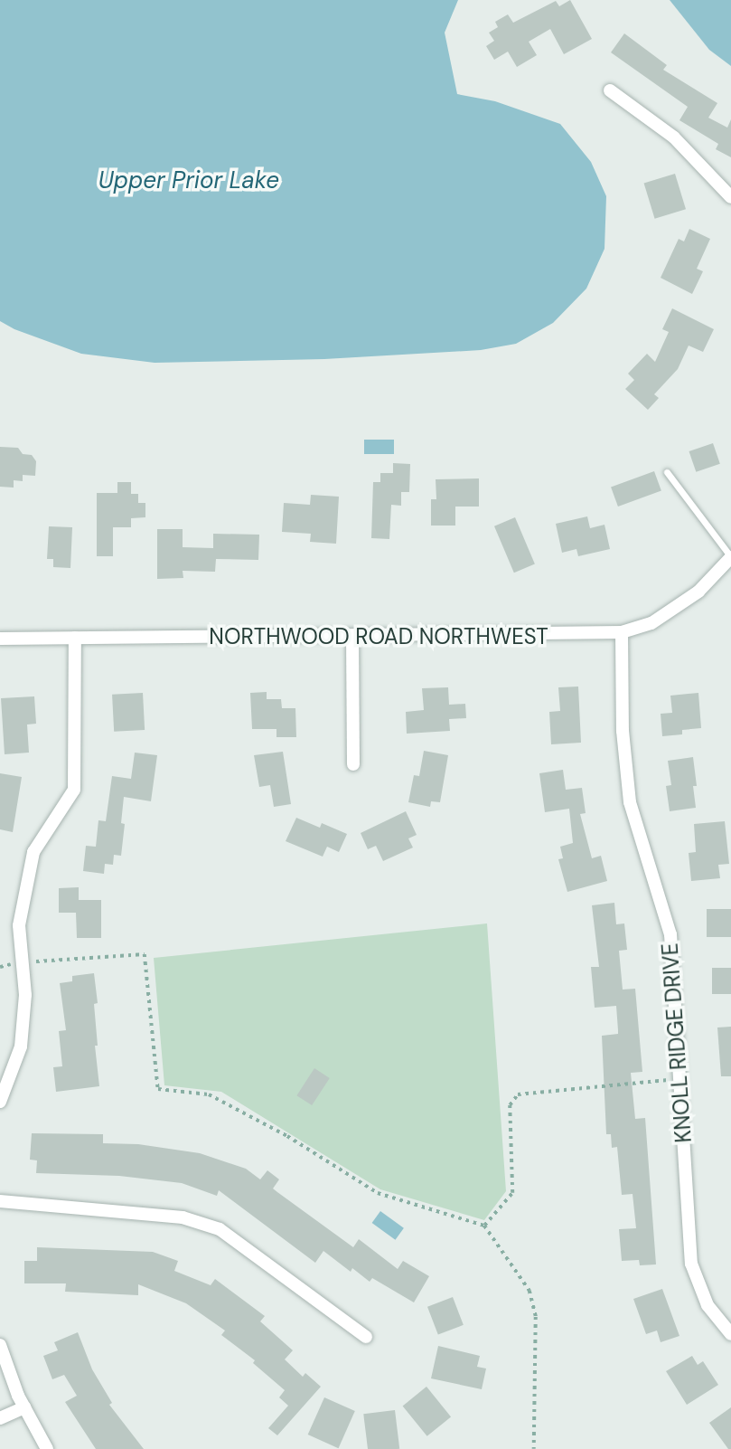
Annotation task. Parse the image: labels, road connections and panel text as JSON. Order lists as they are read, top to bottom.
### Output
{
  "streets": {
    "street": ["NORTHWOOD ROAD NORTHWEST", "KNOLL RIDGE DRIVE"]
  },
  "crossings": [
    ["NORTHWOOD ROAD NORTHWEST", "KNOLL RIDGE DRIVE"]
  ],
  "water": ["Upper Prior Lake"]
}
